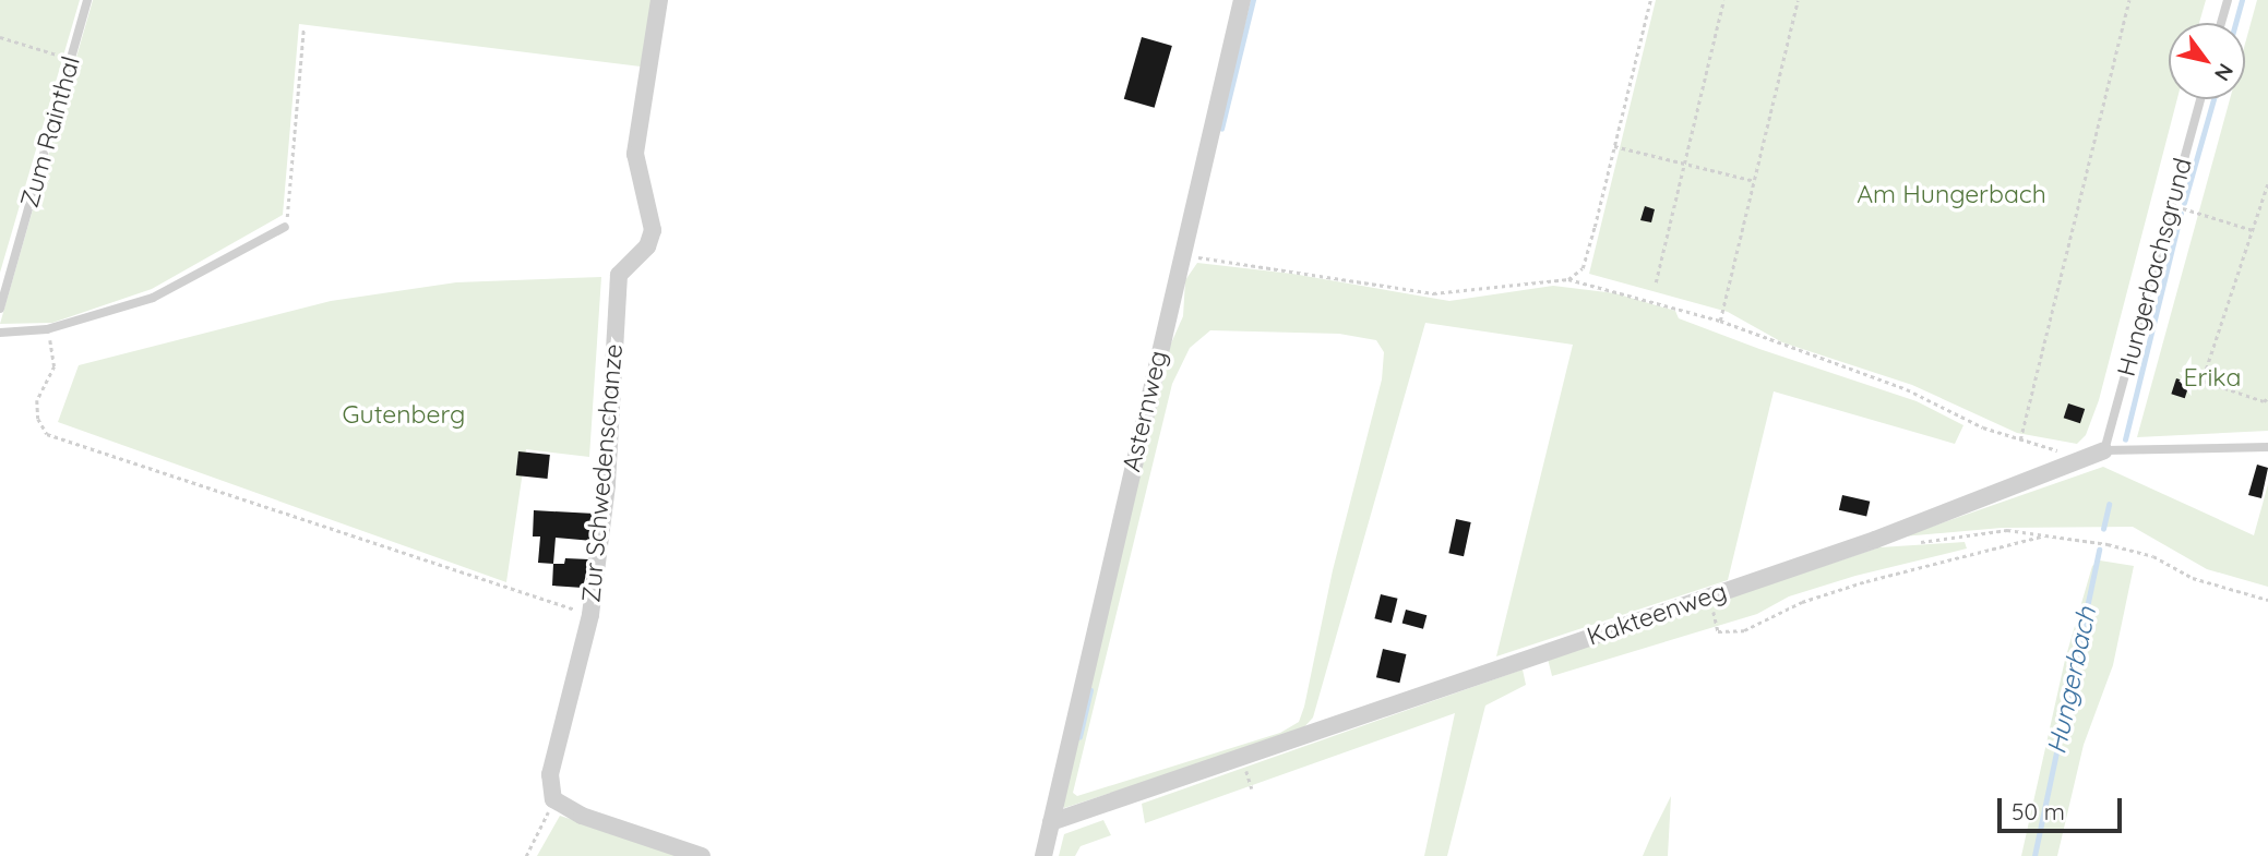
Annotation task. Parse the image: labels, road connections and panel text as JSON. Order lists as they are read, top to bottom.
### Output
{
  "streets": {
    "street": ["Asternweg", "Zur Schwedenschanze", "Kakteenweg"],
    "lane": ["Zum Rainthal", "Hungerbachsgrund"]
  },
  "crossings": [
    ["Hungerbachsgrund", "Kakteenweg"],
    ["Asternweg", "Kakteenweg"]
  ],
  "water": ["Hungerbach"],
  "parks": ["Am Hungerbach", "Erika", "Gutenberg"],
  "scale_bar": "50 m",
  "north": "bottom right"
}
